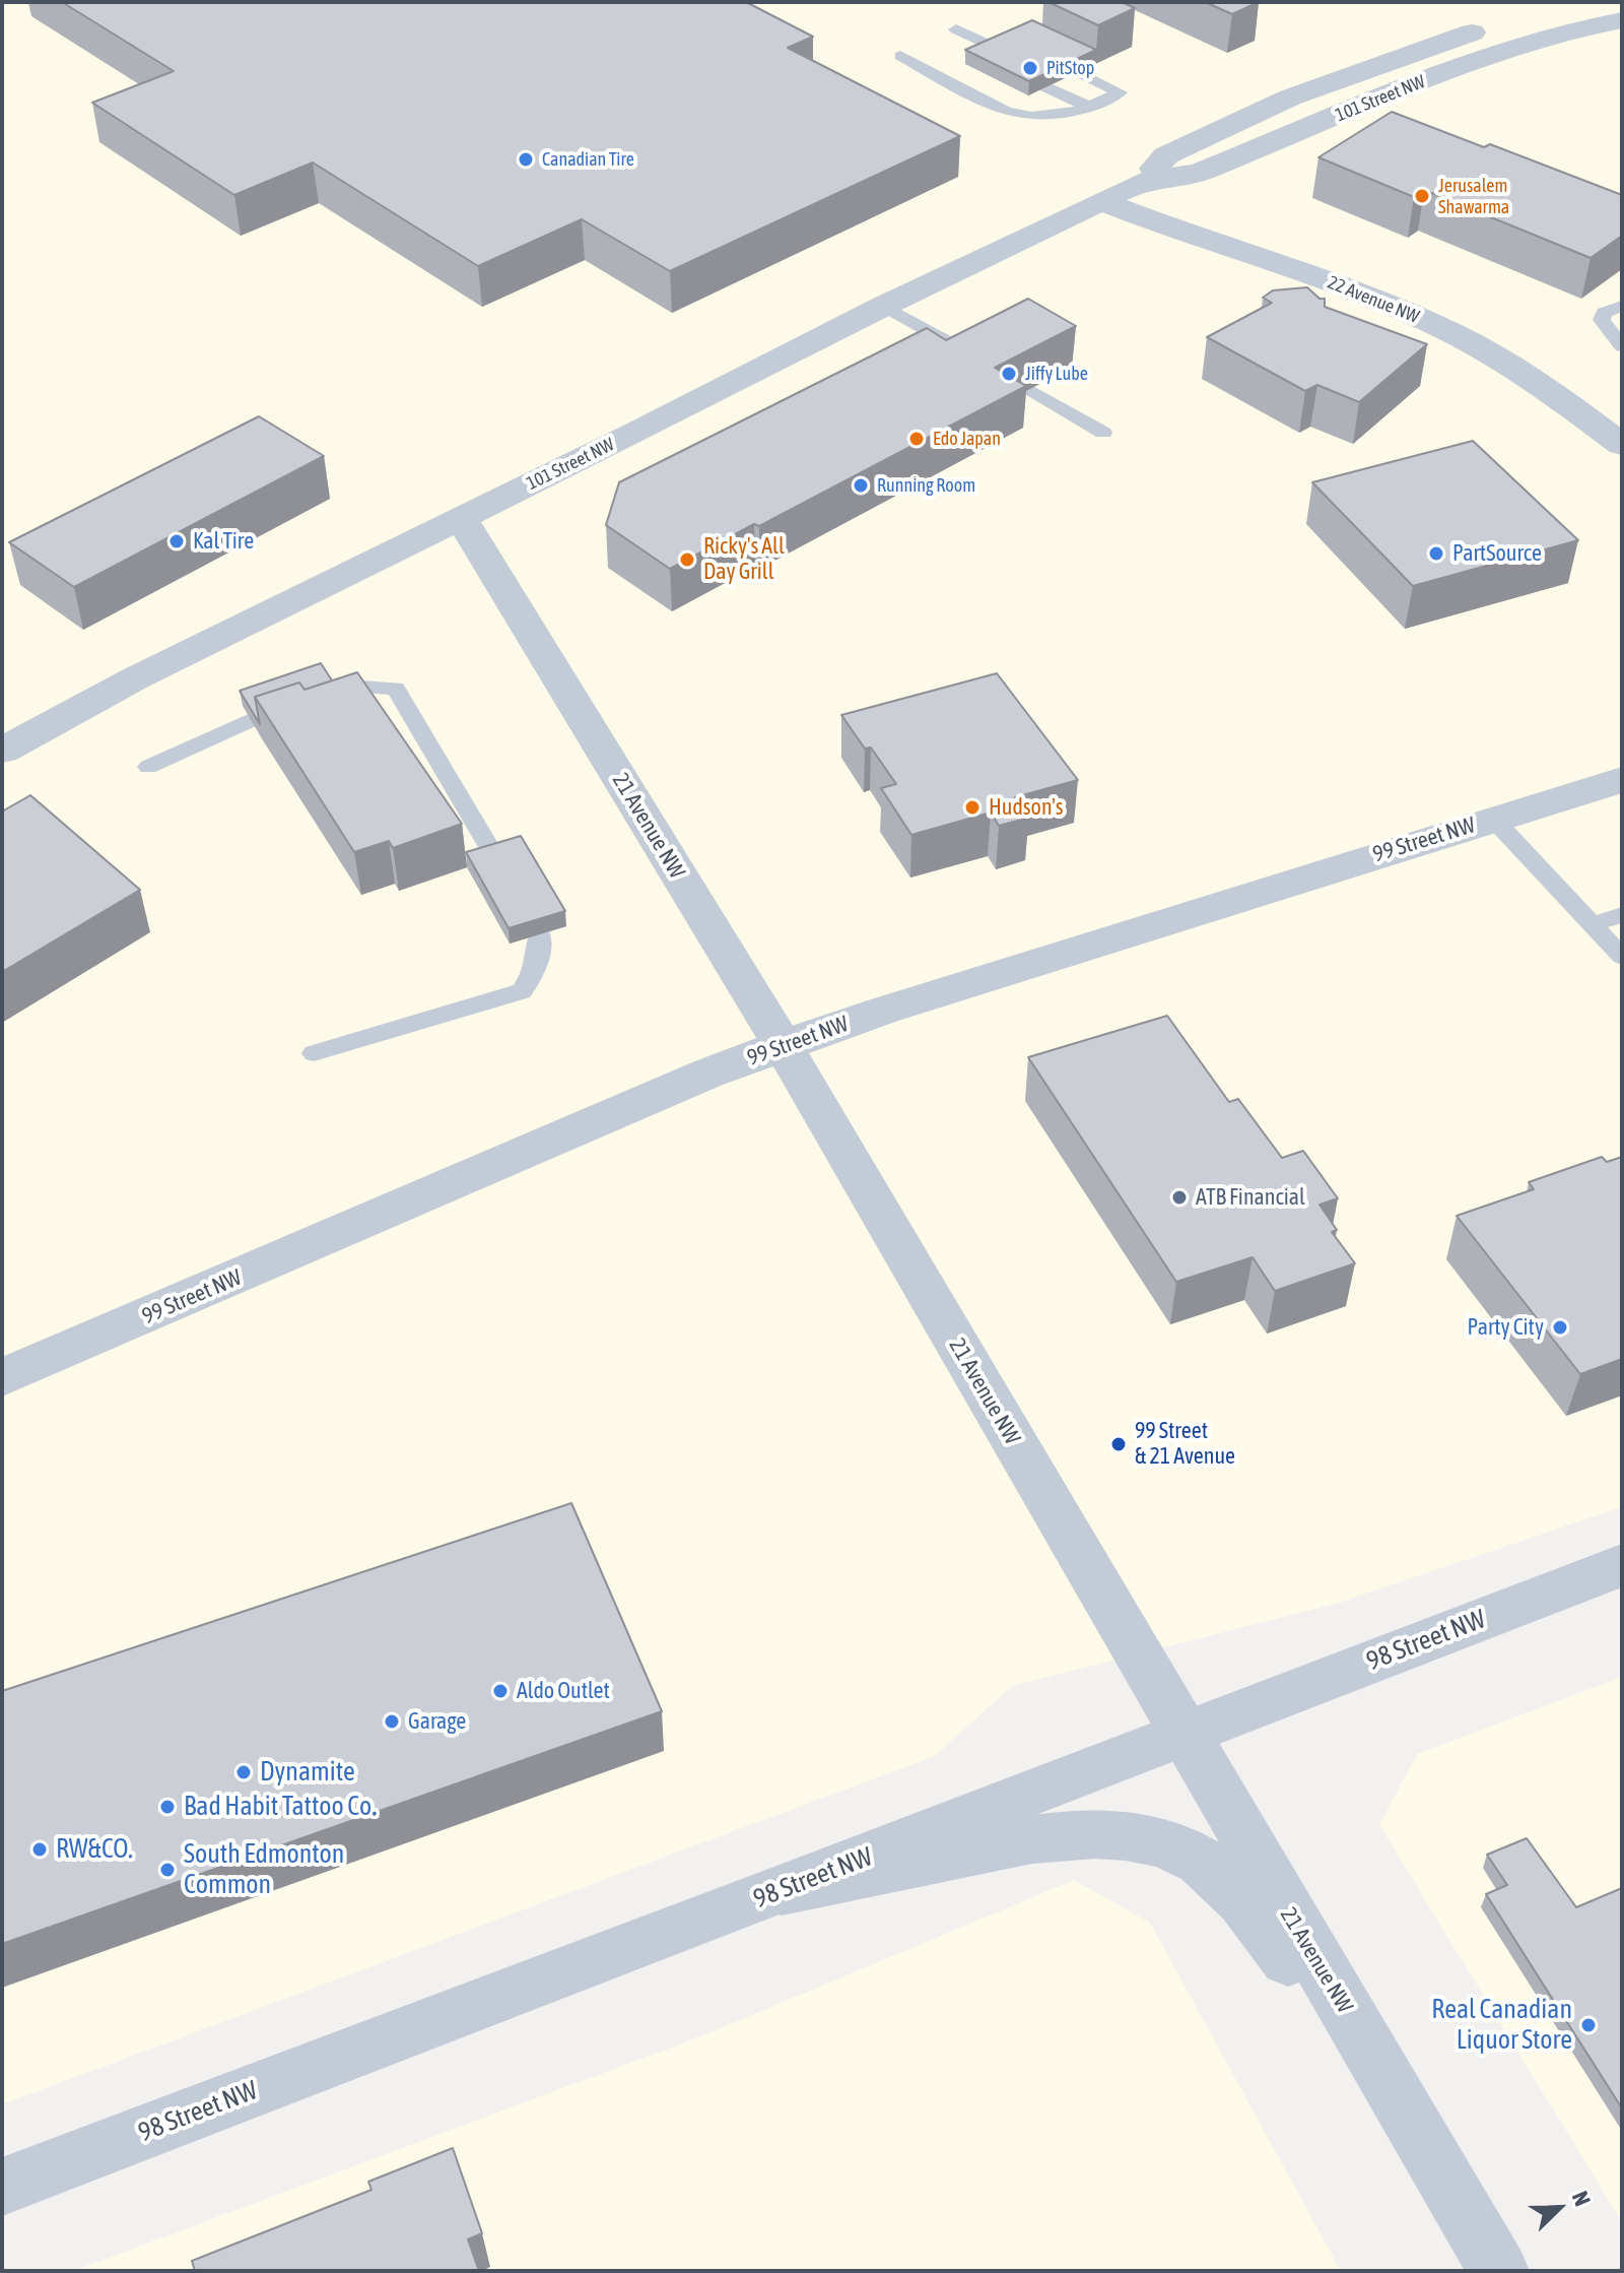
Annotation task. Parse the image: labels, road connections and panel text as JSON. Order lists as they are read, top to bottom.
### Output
{
  "streets": {
    "street": [
      "101 Street NW",
      "22 Avenue NW",
      "21 Avenue NW",
      "99 Street NW",
      "98 Street NW"
    ]
  },
  "crossings": [
    ["101 Street NW", "22 Avenue NW"],
    ["101 Street NW", "21 Avenue NW"],
    ["21 Avenue NW", "99 Street NW"],
    ["21 Avenue NW", "98 Street NW"]
  ],
  "places": [
    "PitStop",
    "Canadian Tire",
    "Jerusalem Shawarma",
    "Jiffy Lube",
    "Edo Japan",
    "Running Room",
    "Kal Tire",
    "PartSource",
    "Ricky's All Day Grill",
    "Hudson's",
    "ATB Financial",
    "Party City",
    "99 Street & 21 Avenue",
    "Aldo Outlet",
    "Garage",
    "Dynamite",
    "Bad Habit Tattoo Co.",
    "RW&CO.",
    "South Edmonton Common",
    "Real Canadian Liquor Store"
  ],
  "north": "top right"
}
